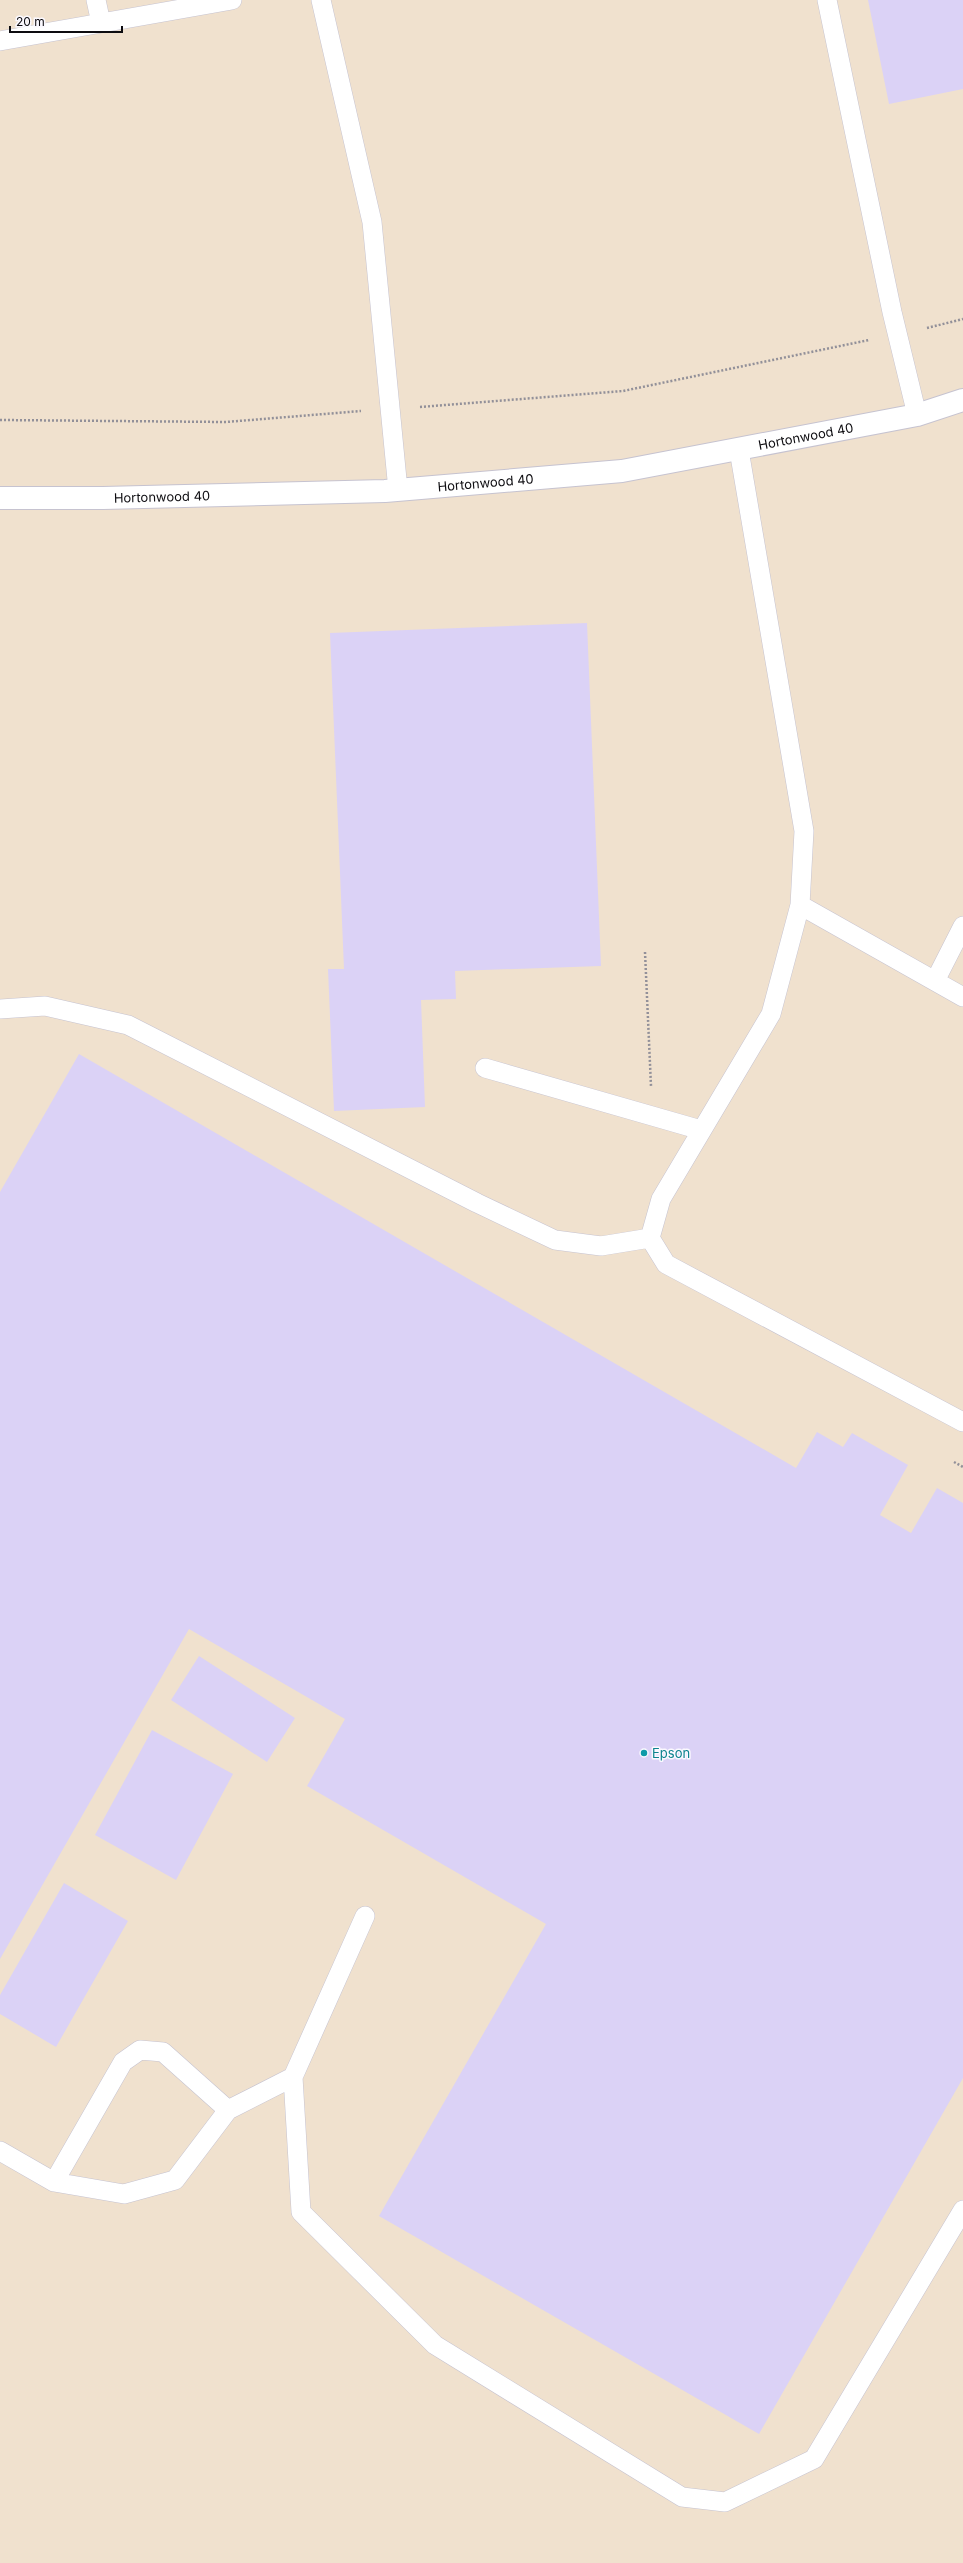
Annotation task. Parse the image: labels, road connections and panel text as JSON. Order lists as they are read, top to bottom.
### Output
{
  "streets": {
    "street": ["Hortonwood 40"]
  },
  "places": ["Epson"],
  "scale_bar": "20 m"
}
